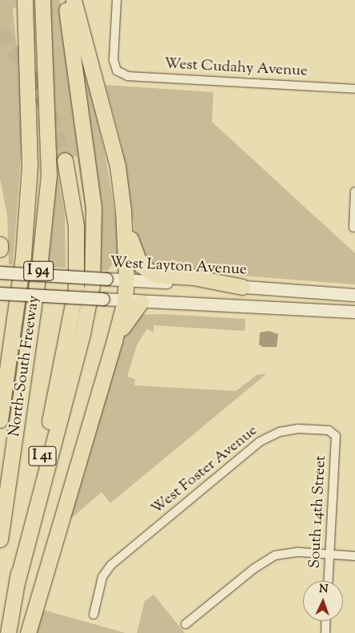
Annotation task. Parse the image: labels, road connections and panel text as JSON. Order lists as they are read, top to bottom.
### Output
{
  "streets": {
    "highway": ["I 94", "North-South Freeway", "I 41"],
    "main road": ["West Layton Avenue"],
    "street": ["West Cudahy Avenue", "West Foster Avenue", "South 14th Street"]
  },
  "crossings": [
    ["West Foster Avenue", "South 14th Street"]
  ],
  "north": "top"
}
